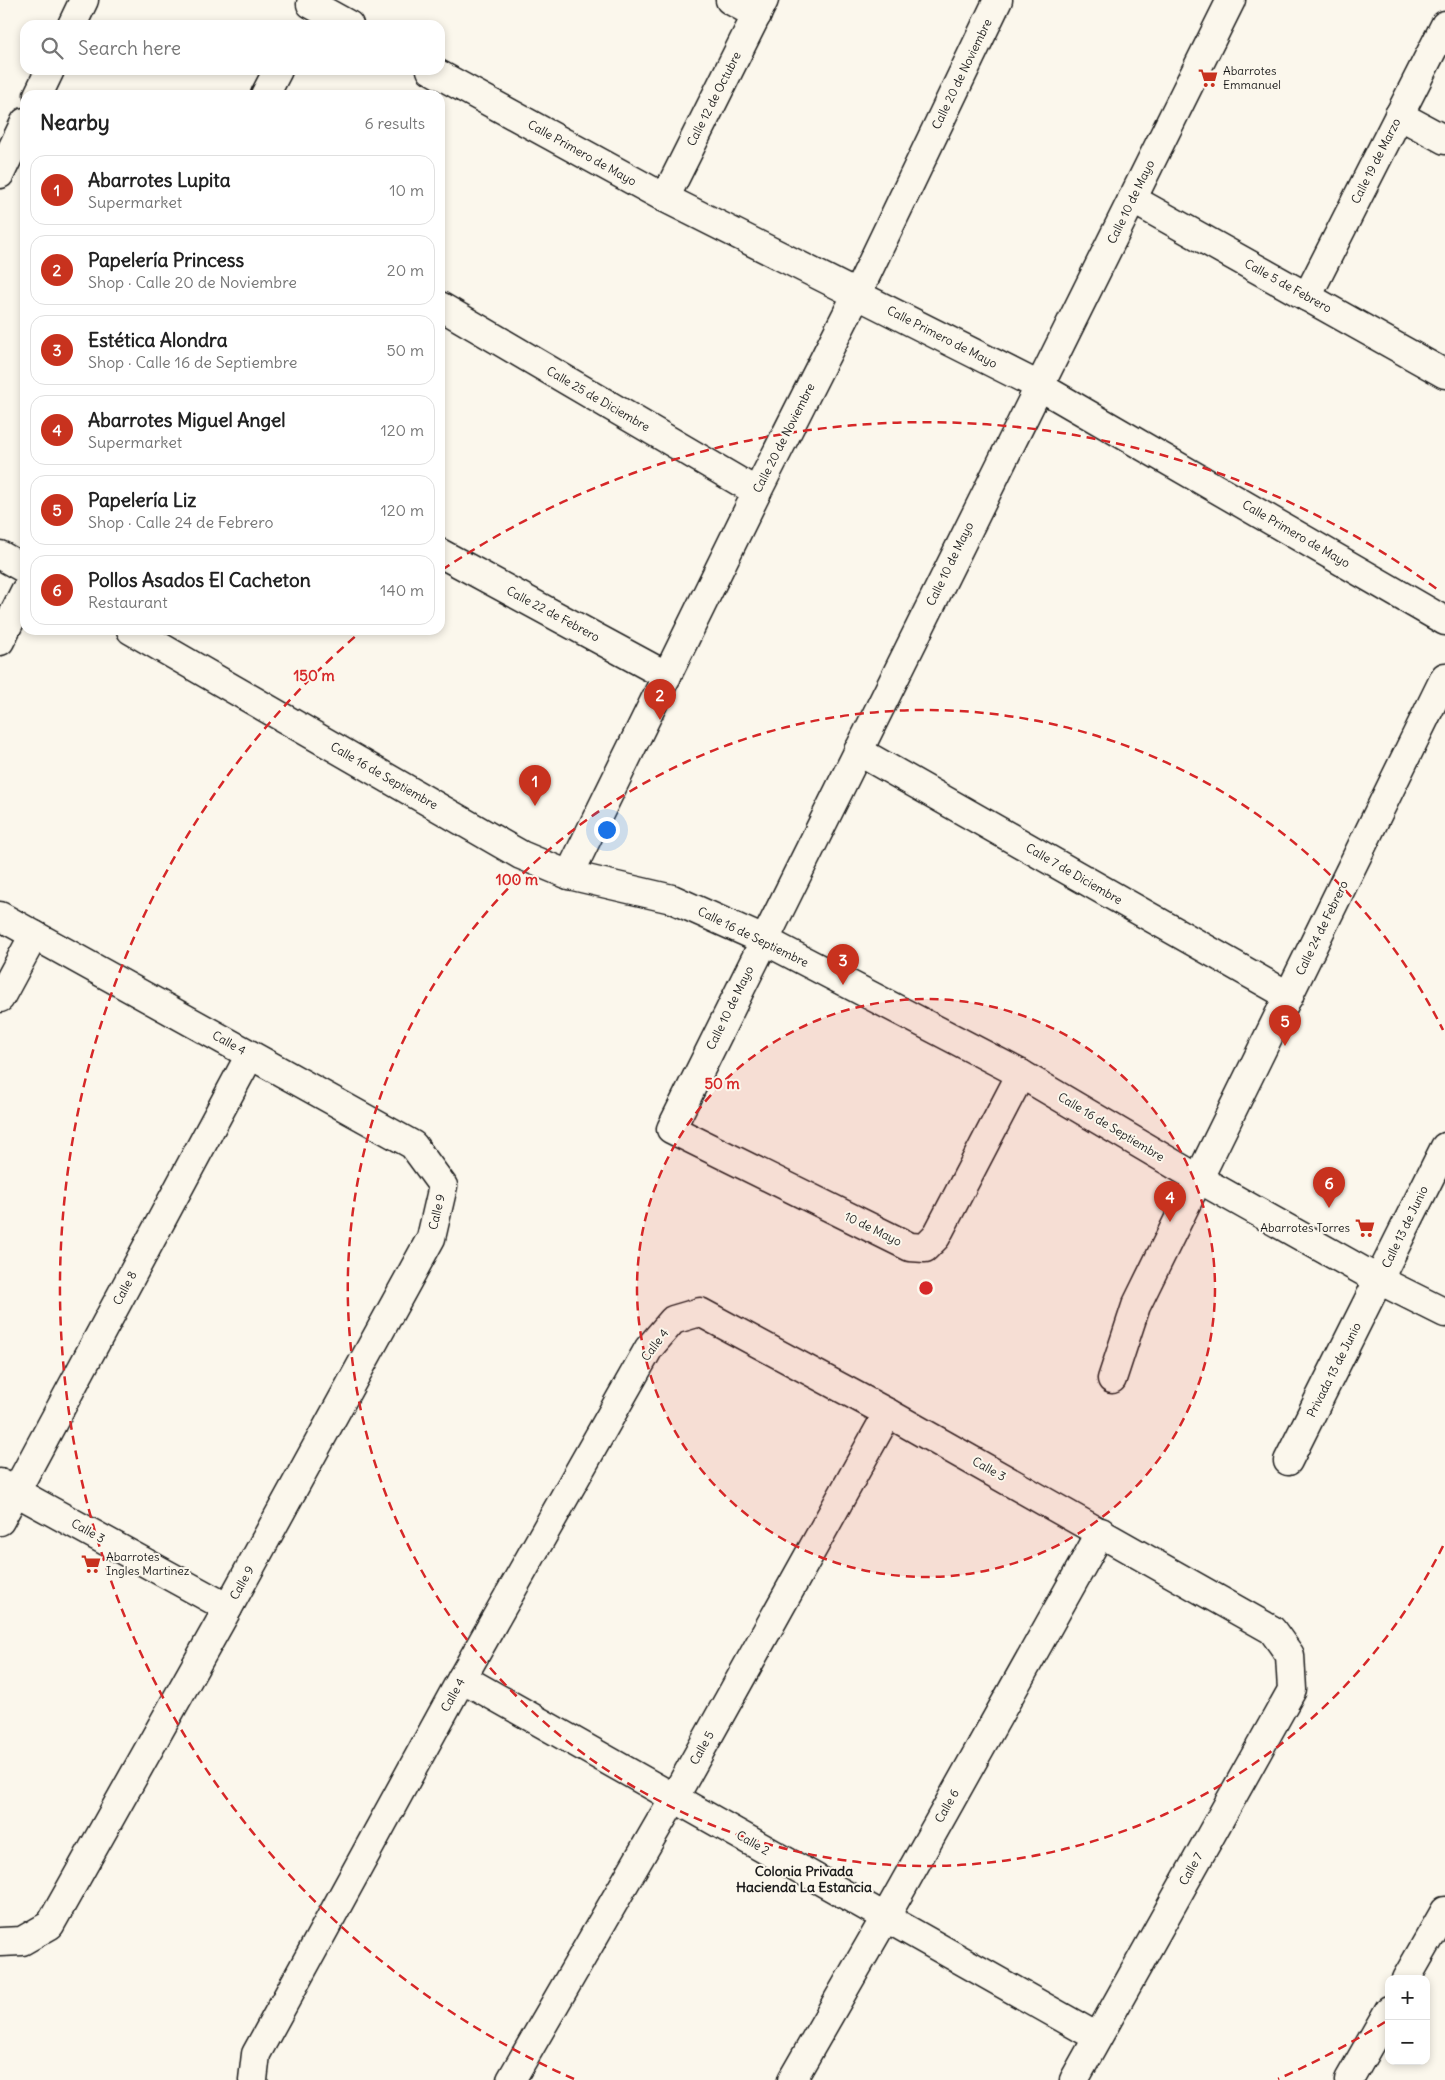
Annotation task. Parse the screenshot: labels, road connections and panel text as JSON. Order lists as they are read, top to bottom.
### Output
{
  "streets": {
    "street": [
      "Calle 20 de Noviembre",
      "Calle 12 de Octubre",
      "Calle Primero de Mayo",
      "Calle 19 de Marzo",
      "Calle 10 de Mayo",
      "Calle 5 de Febrero",
      "Calle 25 de Diciembre",
      "Calle 22 de Febrero",
      "Calle 16 de Septiembre",
      "Calle 7 de Diciembre",
      "Calle 24 de Febrero",
      "Calle 4",
      "Calle 9",
      "Calle 13 de Junio",
      "10 de Mayo",
      "Calle 8",
      "Privada 13 de Junio",
      "Calle 3",
      "Calle 5",
      "Calle 6",
      "Calle 2",
      "Calle 7"
    ]
  },
  "crossings": [
    ["Calle 20 de Noviembre", "Calle Primero de Mayo"],
    ["Calle 20 de Noviembre", "Calle 25 de Diciembre"],
    ["Calle 20 de Noviembre", "Calle 22 de Febrero"],
    ["Calle 20 de Noviembre", "Calle 16 de Septiembre"],
    ["Calle 12 de Octubre", "Calle Primero de Mayo"],
    ["Calle Primero de Mayo", "Calle 10 de Mayo"],
    ["Calle 19 de Marzo", "Calle 5 de Febrero"],
    ["Calle 10 de Mayo", "Calle 5 de Febrero"],
    ["Calle 10 de Mayo", "Calle 16 de Septiembre"],
    ["Calle 10 de Mayo", "Calle 7 de Diciembre"],
    ["Calle 10 de Mayo", "10 de Mayo"],
    ["Calle 16 de Septiembre", "Calle 24 de Febrero"],
    ["Calle 16 de Septiembre", "Calle 13 de Junio"],
    ["Calle 16 de Septiembre", "10 de Mayo"],
    ["Calle 16 de Septiembre", "Privada 13 de Junio"],
    ["Calle 7 de Diciembre", "Calle 24 de Febrero"],
    ["Calle 4", "Calle 9"],
    ["Calle 4", "Calle 8"],
    ["Calle 4", "Calle 3"],
    ["Calle 4", "Calle 2"],
    ["Calle 9", "Calle 3"],
    ["Calle 13 de Junio", "Privada 13 de Junio"],
    ["Calle 8", "Calle 3"],
    ["Calle 3", "Calle 5"],
    ["Calle 3", "Calle 6"],
    ["Calle 3", "Calle 7"],
    ["Calle 5", "Calle 2"],
    ["Calle 6", "Calle 2"],
    ["Calle 2", "Calle 7"]
  ],
  "districts": ["Colonia Privada Hacienda La Estancia"],
  "places": {
    "supermarket": ["Abarrotes Emmanuel", "Abarrotes Torres", "Abarrotes Ingles Martinez"]
  },
  "page": {
    "search": "Search here",
    "heading": ["Nearby", "6 results"],
    "list": [
      {
        "mark": "1",
        "name": "Abarrotes Lupita",
        "note": "Supermarket",
        "value": "10 m"
      },
      {
        "mark": "2",
        "name": "Papelería Princess",
        "note": "Shop · Calle 20 de Noviembre",
        "value": "20 m"
      },
      {
        "mark": "3",
        "name": "Estética Alondra",
        "note": "Shop · Calle 16 de Septiembre",
        "value": "50 m"
      },
      {
        "mark": "4",
        "name": "Abarrotes Miguel Angel",
        "note": "Supermarket",
        "value": "120 m"
      },
      {
        "mark": "5",
        "name": "Papelería Liz",
        "note": "Shop · Calle 24 de Febrero",
        "value": "120 m"
      },
      {
        "mark": "6",
        "name": "Pollos Asados El Cacheton",
        "note": "Restaurant",
        "value": "140 m"
      }
    ],
    "pins": [
      "2",
      "1",
      "3",
      "5",
      "6",
      "4"
    ],
    "map_buttons": ["+", "−"]
  },
  "rings": ["150 m", "100 m", "50 m"]
}
